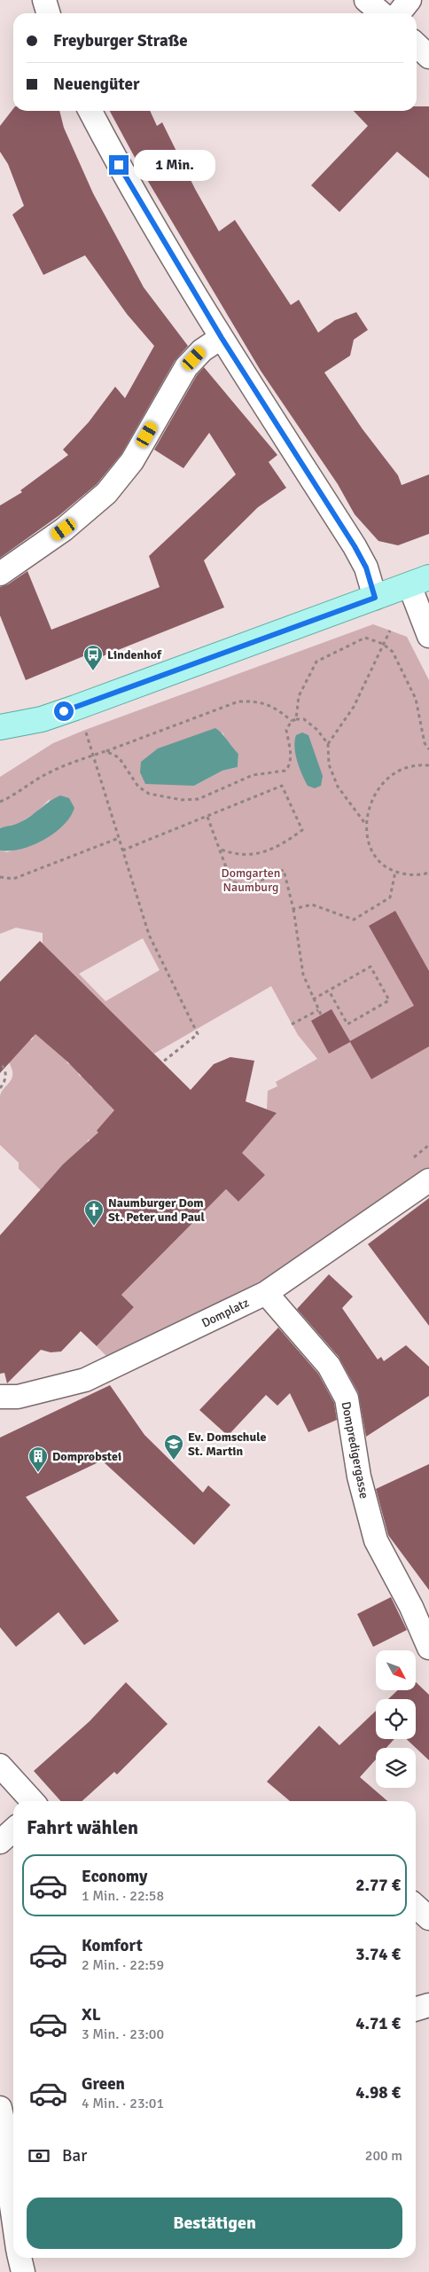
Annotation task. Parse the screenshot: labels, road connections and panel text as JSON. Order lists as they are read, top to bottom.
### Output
{
  "streets": {
    "street": ["Domplatz", "Dompredigergasse"]
  },
  "crossings": [
    ["Domplatz", "Dompredigergasse"]
  ],
  "parks": ["Domgarten Naumburg"],
  "places": {
    "bus stop": ["Lindenhof"],
    "church": ["Naumburger Dom St. Peter und Paul"],
    "school or university": ["Ev. Domschule St. Martin"],
    "building": ["Domprobstei"]
  },
  "north": "bottom right",
  "page": {
    "banner": ["Freyburger Straße", "Neuengüter"],
    "bubble": "1 Min.",
    "heading": "Fahrt wählen",
    "list": [
      {
        "name": "Economy",
        "note": "1 Min. · 22:58",
        "value": "2.77 €"
      },
      {
        "name": "Komfort",
        "note": "2 Min. · 22:59",
        "value": "3.74 €"
      },
      {
        "name": "XL",
        "note": "3 Min. · 23:00",
        "value": "4.71 €"
      },
      {
        "name": "Green",
        "note": "4 Min. · 23:01",
        "value": "4.98 €"
      }
    ],
    "pay": ["Bar", "200 m"],
    "buttons": "Bestätigen"
  }
}
